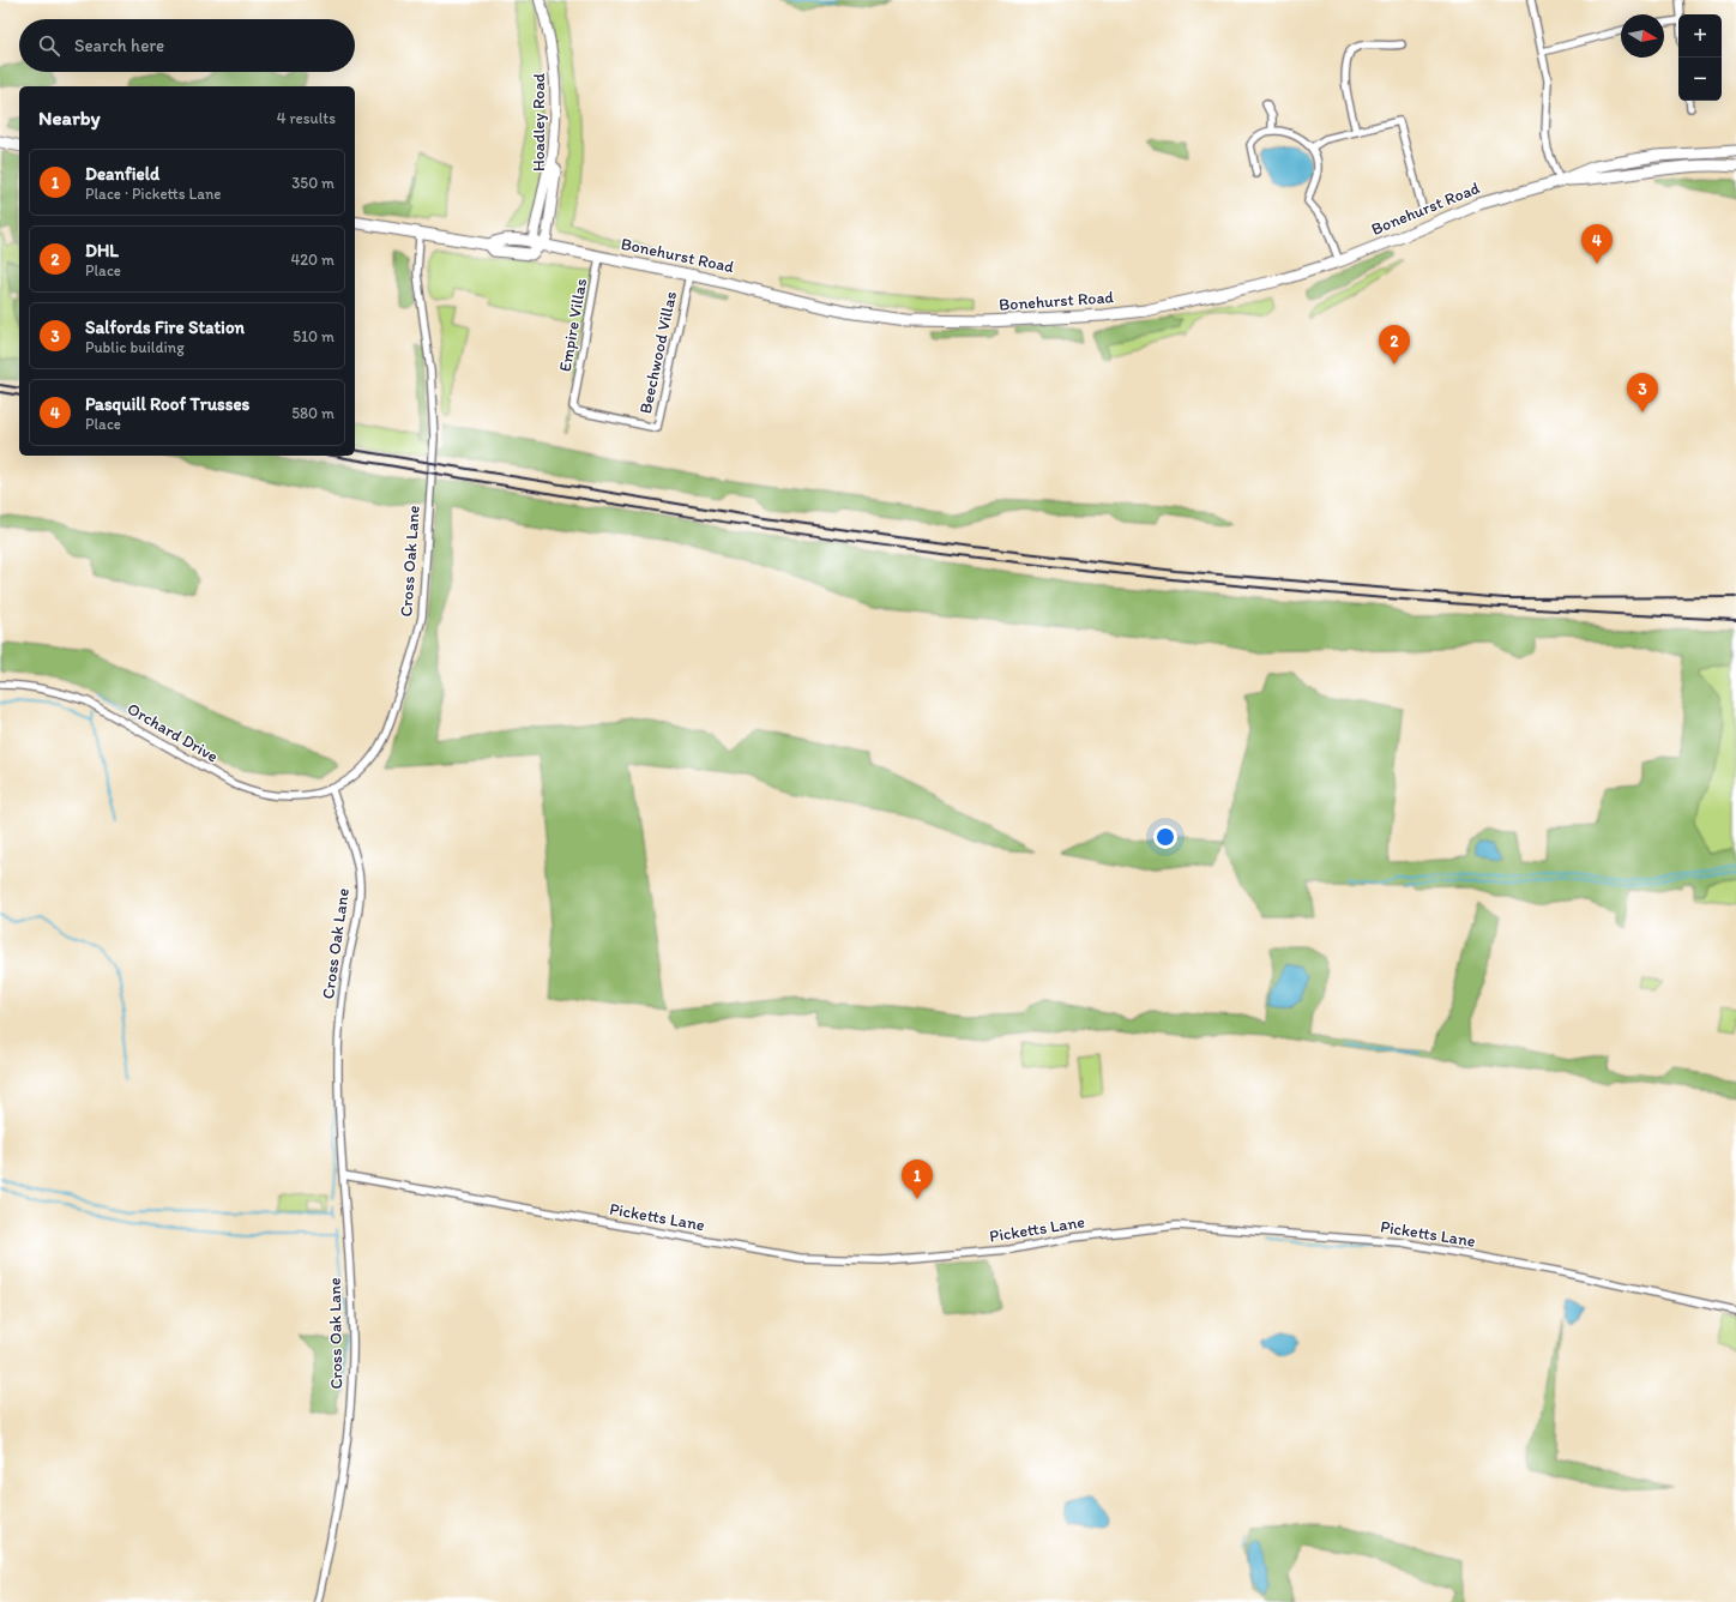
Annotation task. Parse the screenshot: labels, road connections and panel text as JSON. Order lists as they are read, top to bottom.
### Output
{
  "streets": {
    "main road": ["Bonehurst Road"],
    "street": [
      "Hoadley Road",
      "Empire Villas",
      "Beechwood Villas",
      "Cross Oak Lane",
      "Orchard Drive",
      "Picketts Lane"
    ]
  },
  "crossings": [
    ["Hoadley Road", "Bonehurst Road"],
    ["Bonehurst Road", "Empire Villas"],
    ["Bonehurst Road", "Beechwood Villas"],
    ["Bonehurst Road", "Cross Oak Lane"],
    ["Empire Villas", "Beechwood Villas"],
    ["Cross Oak Lane", "Orchard Drive"],
    ["Cross Oak Lane", "Picketts Lane"]
  ],
  "north": "right",
  "page": {
    "map_buttons": ["+", "−"],
    "search": "Search here",
    "heading": ["Nearby", "4 results"],
    "list": [
      {
        "mark": "1",
        "name": "Deanfield",
        "note": "Place · Picketts Lane",
        "value": "350 m"
      },
      {
        "mark": "2",
        "name": "DHL",
        "note": "Place",
        "value": "420 m"
      },
      {
        "mark": "3",
        "name": "Salfords Fire Station",
        "note": "Public building",
        "value": "510 m"
      },
      {
        "mark": "4",
        "name": "Pasquill Roof Trusses",
        "note": "Place",
        "value": "580 m"
      }
    ],
    "pins": [
      "4",
      "2",
      "3",
      "1"
    ]
  }
}
